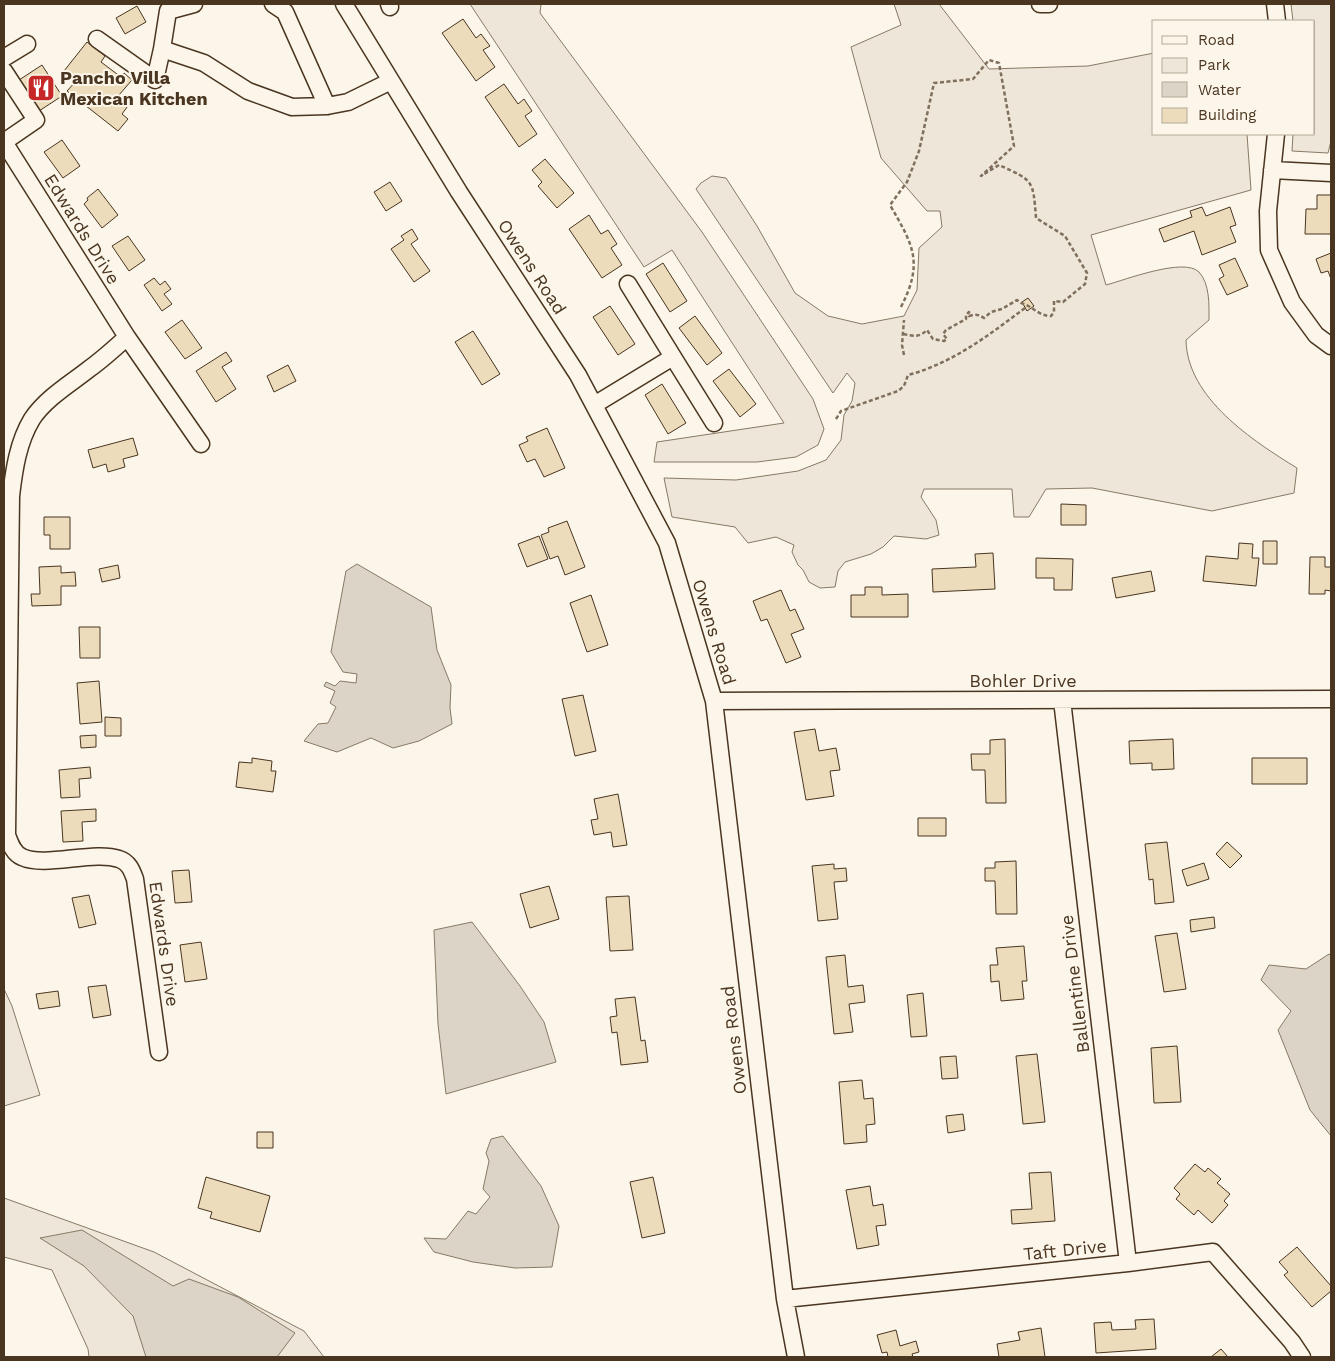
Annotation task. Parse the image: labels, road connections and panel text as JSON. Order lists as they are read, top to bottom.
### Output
{
  "streets": {
    "street": [
      "Edwards Drive",
      "Owens Road",
      "Bohler Drive",
      "Ballentine Drive",
      "Taft Drive"
    ]
  },
  "crossings": [
    ["Owens Road", "Bohler Drive"],
    ["Owens Road", "Taft Drive"],
    ["Bohler Drive", "Ballentine Drive"],
    ["Ballentine Drive", "Taft Drive"]
  ],
  "places": {
    "restaurant": ["Pancho Villa Mexican Kitchen"]
  },
  "legend": [
    "Road",
    "Park",
    "Water",
    "Building"
  ]
}
